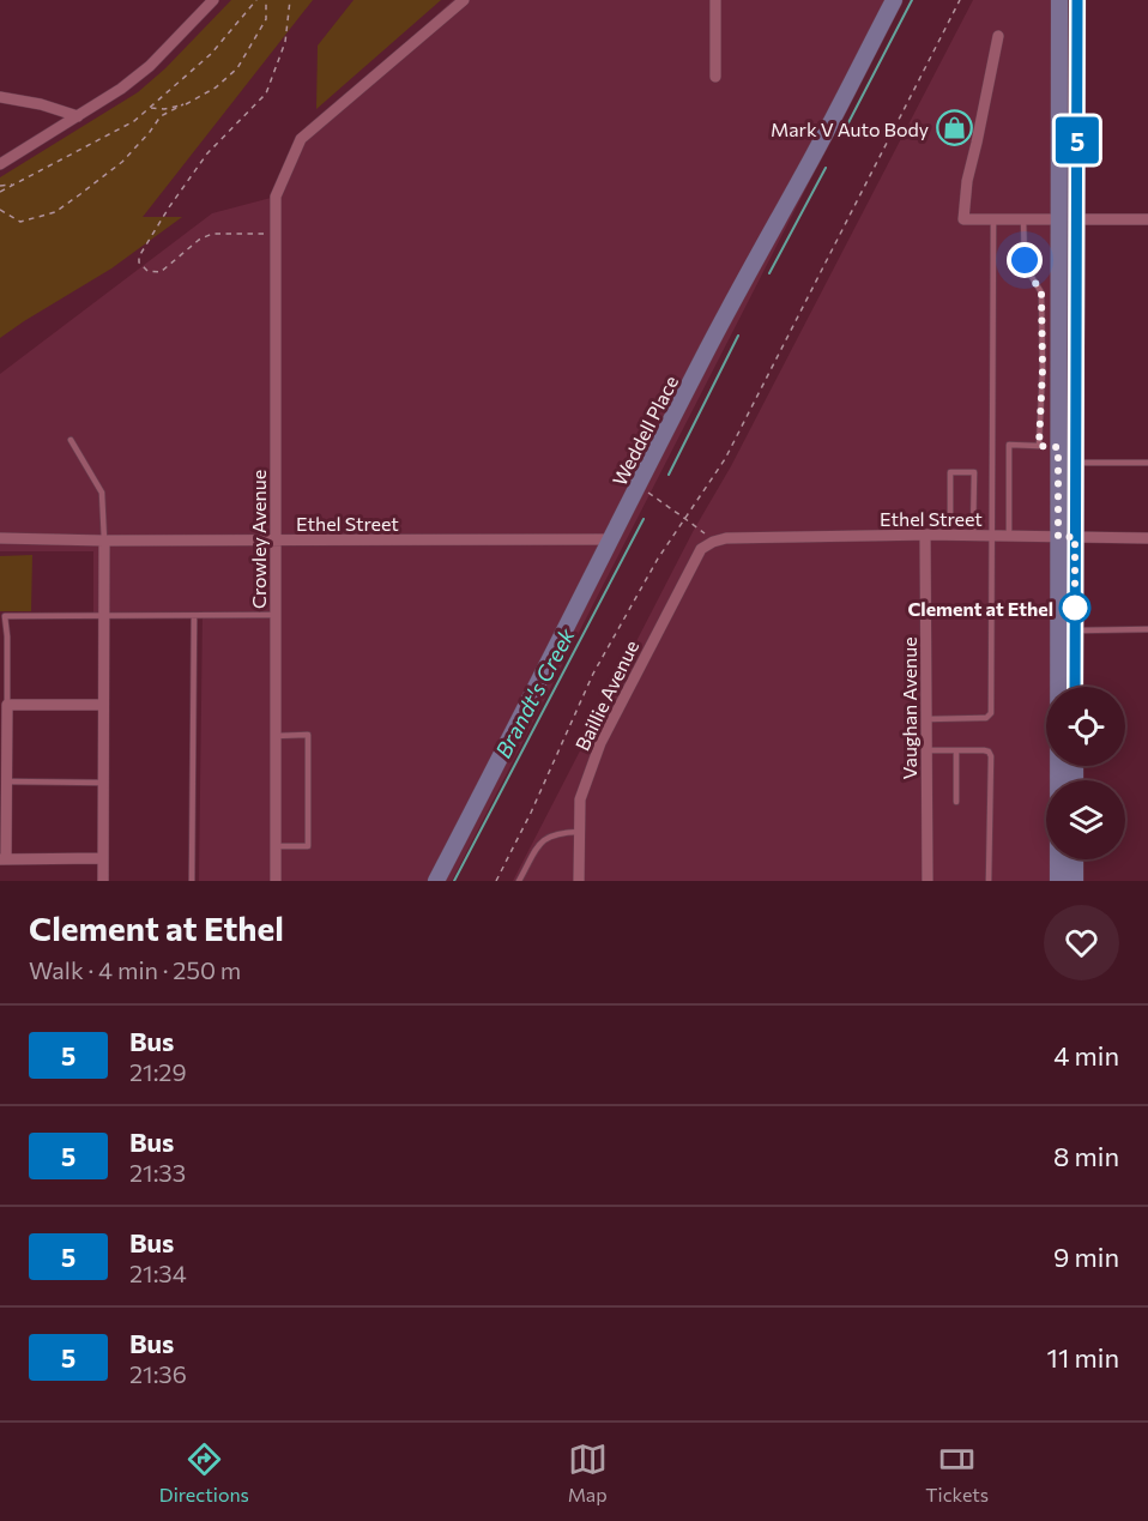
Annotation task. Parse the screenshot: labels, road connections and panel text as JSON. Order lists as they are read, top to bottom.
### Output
{
  "streets": {
    "main road": ["Weddell Place"],
    "street": [
      "Ethel Street",
      "Crowley Avenue",
      "Baillie Avenue",
      "Vaughan Avenue"
    ]
  },
  "crossings": [
    ["Weddell Place", "Ethel Street"],
    ["Ethel Street", "Crowley Avenue"],
    ["Ethel Street", "Baillie Avenue"],
    ["Ethel Street", "Vaughan Avenue"]
  ],
  "water": ["Brandt's Creek"],
  "places": {
    "shop": ["Mark V Auto Body"],
    "other": ["Clement at Ethel"]
  },
  "lines": ["bus line 5"],
  "page": {
    "on_map": "5",
    "heading": ["Clement at Ethel", "Walk · 4 min · 250 m"],
    "list": [
      {
        "mark": "5",
        "name": "Bus",
        "note": "21:29",
        "value": "4 min"
      },
      {
        "mark": "5",
        "name": "Bus",
        "note": "21:33",
        "value": "8 min"
      },
      {
        "mark": "5",
        "name": "Bus",
        "note": "21:34",
        "value": "9 min"
      },
      {
        "mark": "5",
        "name": "Bus",
        "note": "21:36",
        "value": "11 min"
      }
    ],
    "tabs": ["Directions", "Map", "Tickets"]
  }
}
